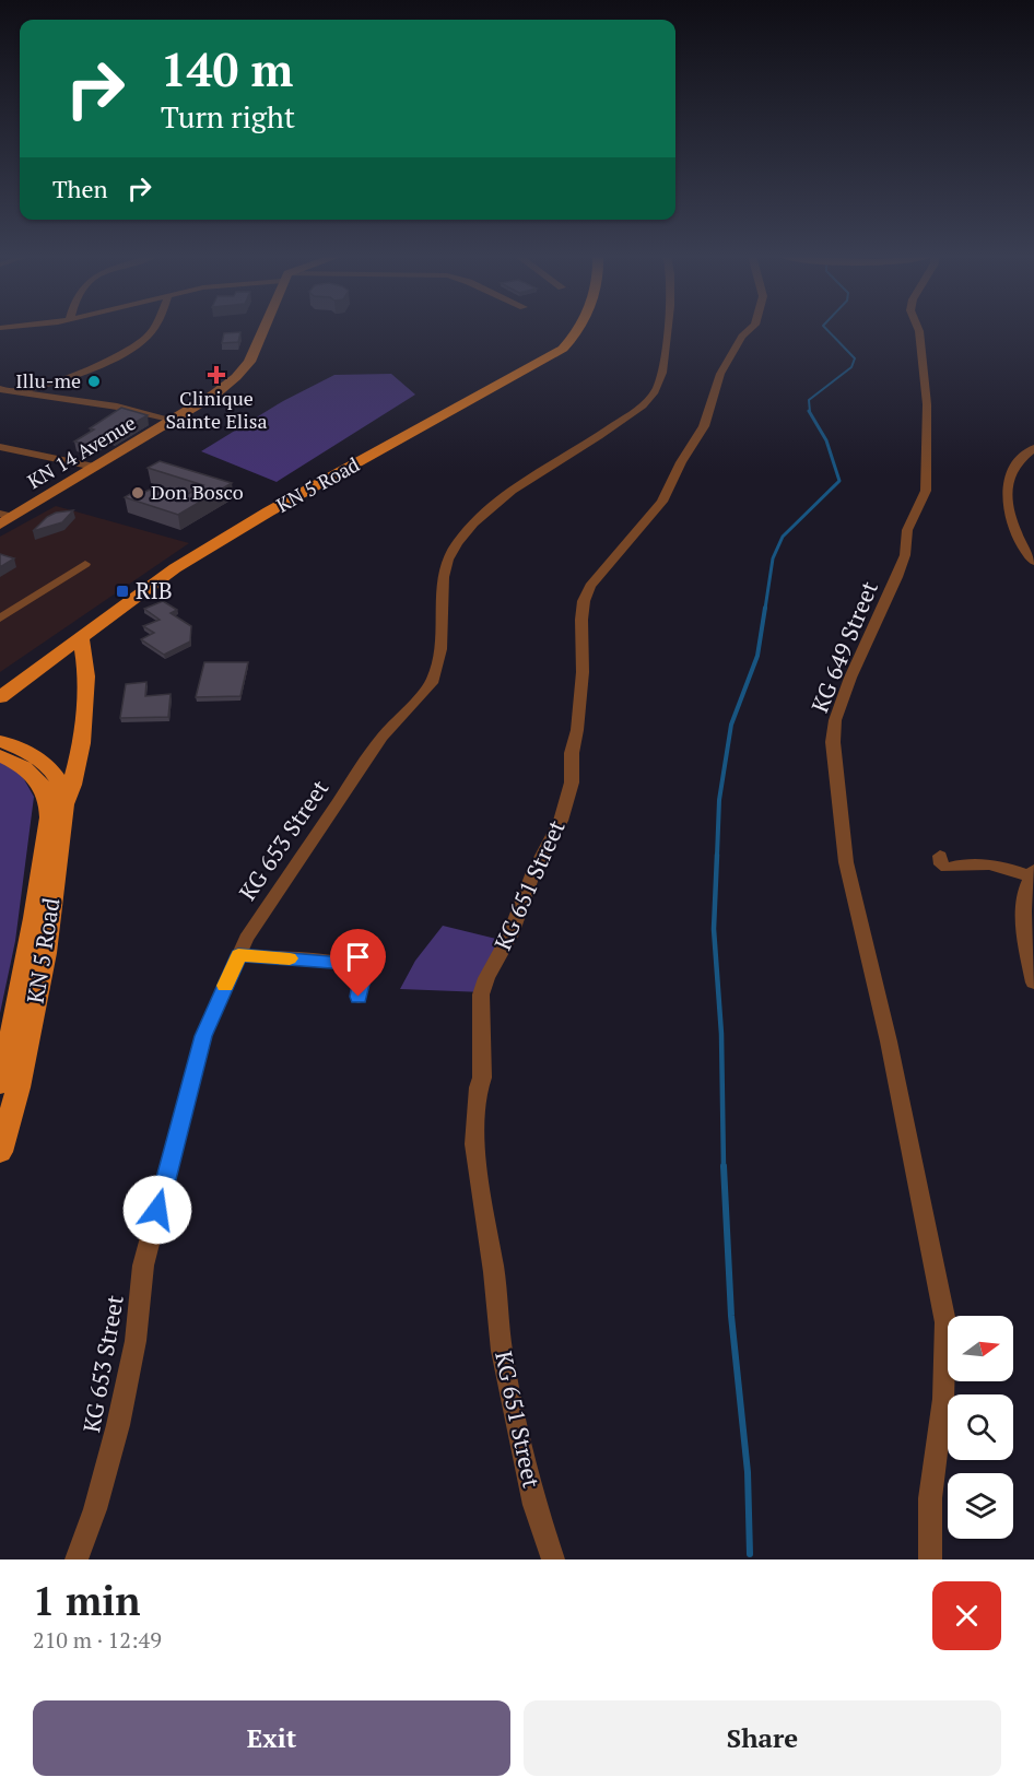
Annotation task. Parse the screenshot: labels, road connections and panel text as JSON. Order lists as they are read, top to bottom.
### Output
{
  "streets": {
    "main road": ["KN 14 Avenue", "KN 5 Road"],
    "street": ["KG 649 Street", "KG 653 Street", "KG 651 Street"]
  },
  "places": {
    "health": ["Clinique Sainte Elisa"],
    "other": ["Illu-me", "Don Bosco"],
    "transit": ["RIB"]
  },
  "north": "right",
  "page": {
    "turn": ["140 m", "Turn right"],
    "then": "Then",
    "heading": ["1 min", "210 m · 12:49"],
    "buttons": ["Exit", "Share"]
  }
}
